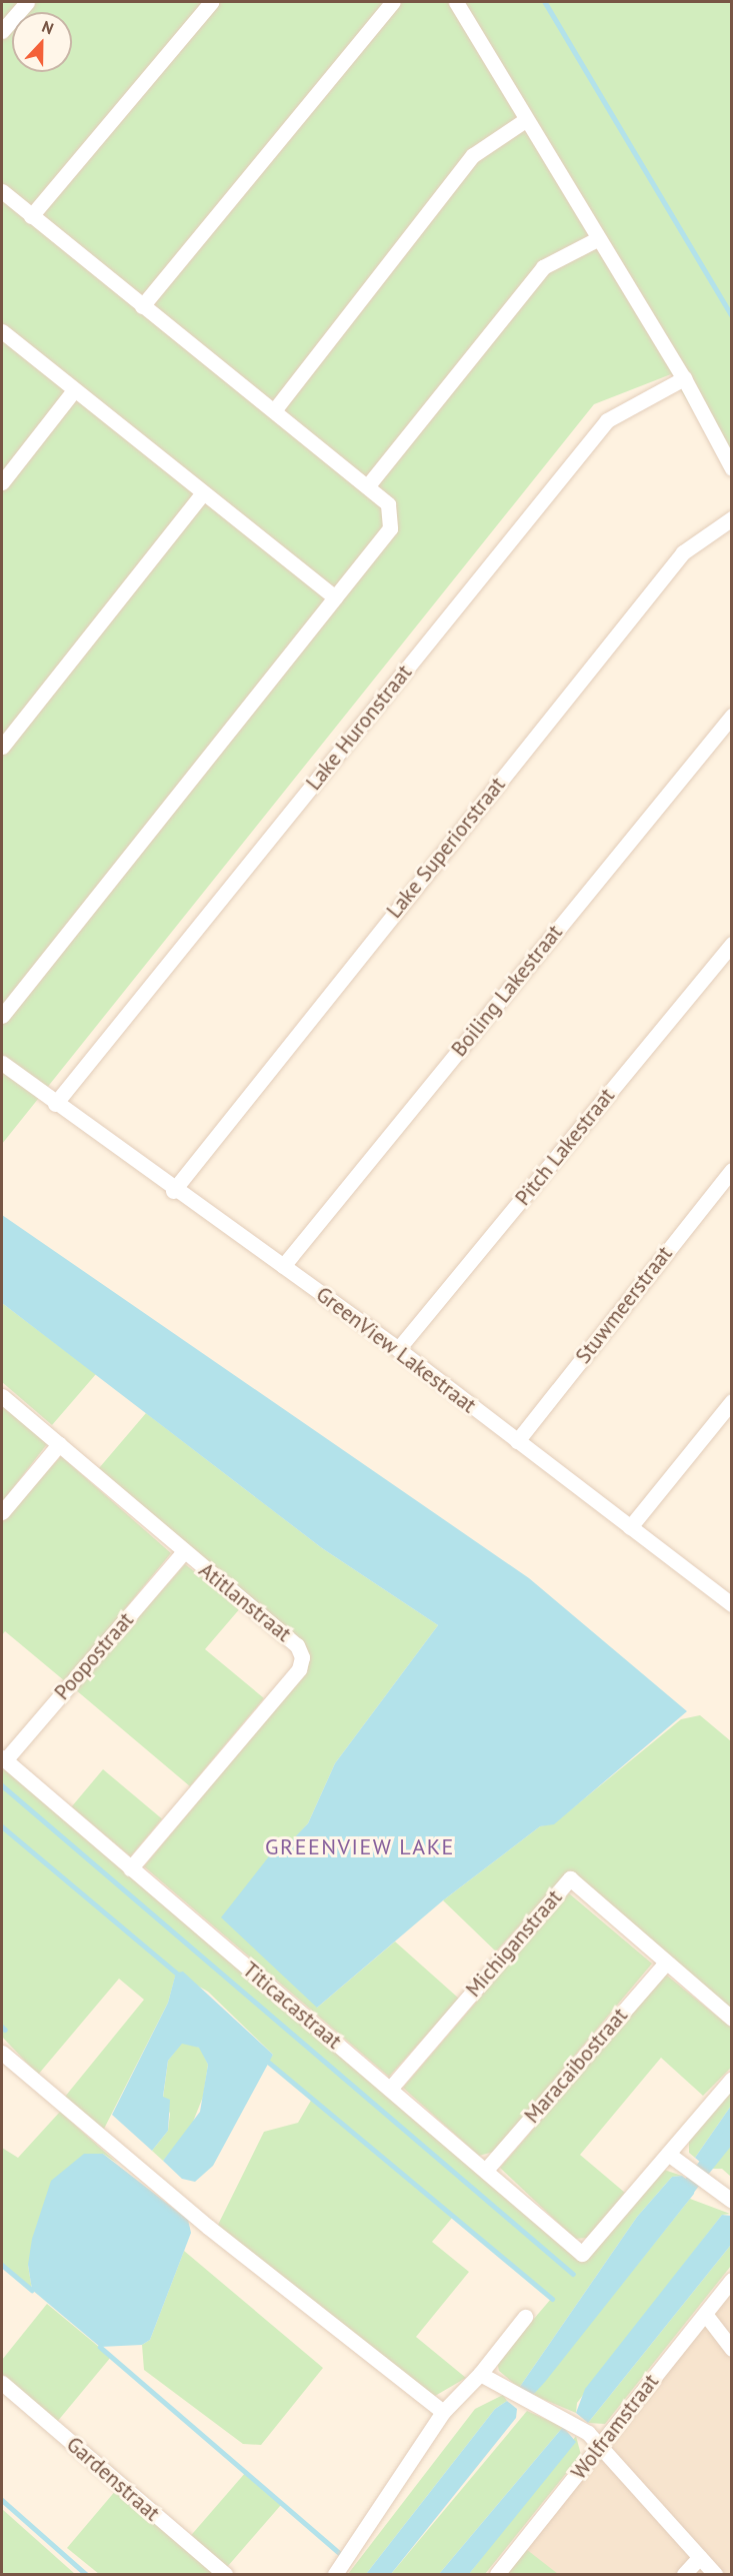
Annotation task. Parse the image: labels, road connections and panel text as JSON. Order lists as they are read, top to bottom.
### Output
{
  "streets": {
    "street": [
      "Lake Huronstraat",
      "Lake Superiorstraat",
      "Boiling Lakestraat",
      "Pitch Lakestraat",
      "Stuwmeerstraat",
      "GreenView Lakestraat",
      "Atitlanstraat",
      "Poopostraat",
      "Michiganstraat",
      "Titicacastraat",
      "Maracaibostraat",
      "Wolframstraat",
      "Gardenstraat"
    ]
  },
  "crossings": [
    ["Lake Huronstraat", "GreenView Lakestraat"],
    ["Lake Superiorstraat", "GreenView Lakestraat"],
    ["Boiling Lakestraat", "GreenView Lakestraat"],
    ["Pitch Lakestraat", "GreenView Lakestraat"],
    ["Stuwmeerstraat", "GreenView Lakestraat"],
    ["Atitlanstraat", "Poopostraat"],
    ["Atitlanstraat", "Titicacastraat"],
    ["Poopostraat", "Titicacastraat"],
    ["Michiganstraat", "Titicacastraat"],
    ["Michiganstraat", "Maracaibostraat"],
    ["Titicacastraat", "Maracaibostraat"]
  ],
  "districts": ["GREENVIEW LAKE"],
  "north": "top"
}
